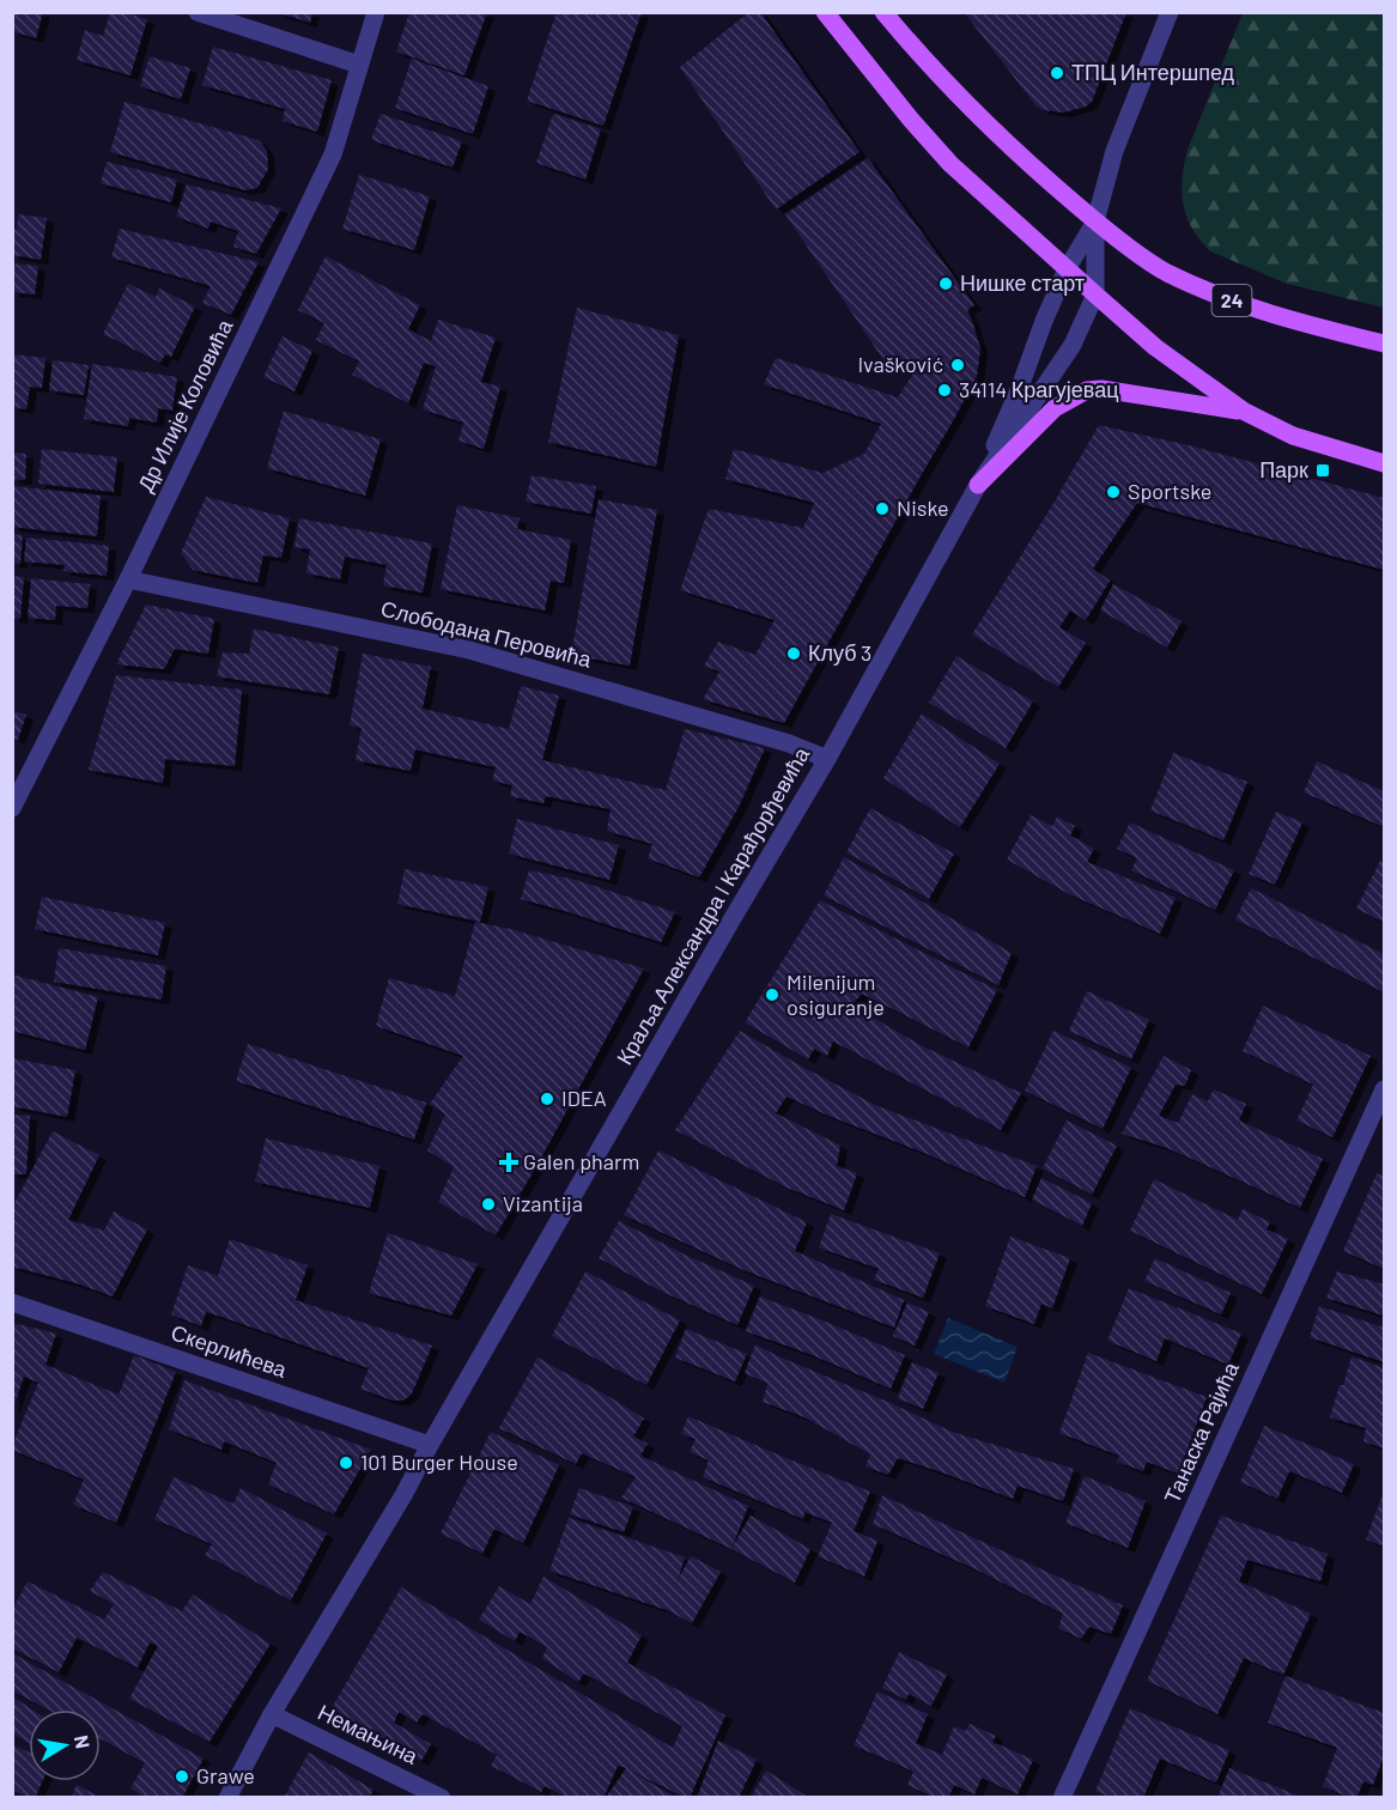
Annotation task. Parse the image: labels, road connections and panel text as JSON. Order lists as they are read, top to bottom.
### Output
{
  "streets": {
    "main road": ["24"],
    "street": [
      "Др Илије Коловића",
      "Слободана Перовића",
      "Краља Александра I Карађорђевића",
      "Скерлићева",
      "Танаска Рајића",
      "Немањина"
    ]
  },
  "crossings": [
    ["24", "Краља Александра I Карађорђевића"],
    ["Др Илије Коловића", "Слободана Перовића"],
    ["Слободана Перовића", "Краља Александра I Карађорђевића"],
    ["Краља Александра I Карађорђевића", "Скерлићева"],
    ["Краља Александра I Карађорђевића", "Немањина"]
  ],
  "places": {
    "other": [
      "ТПЦ Интершпед",
      "Нишке старт",
      "Ivašković",
      "34114 Крагујевац",
      "Sportske",
      "Niske",
      "Клуб 3",
      "Milenijum osiguranje",
      "IDEA",
      "Vizantija",
      "101 Burger House",
      "Grawe"
    ],
    "transit": ["Парк"],
    "health": ["Galen pharm"]
  },
  "north": "right"
}
